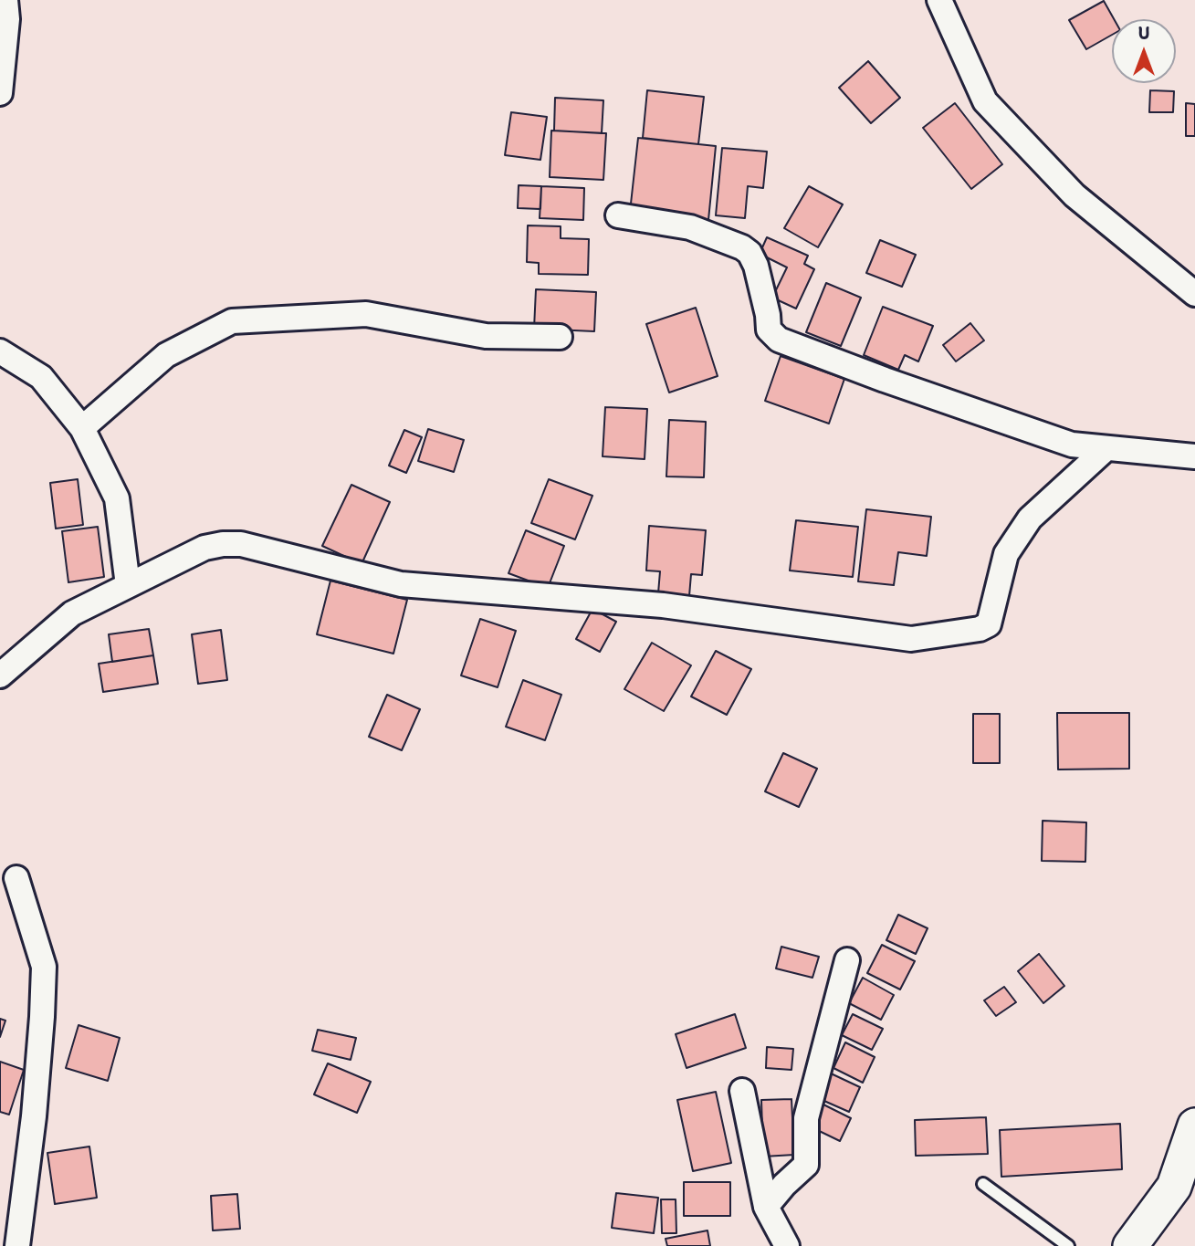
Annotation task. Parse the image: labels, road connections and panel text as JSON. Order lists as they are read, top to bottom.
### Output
{
  "north": "top"
}
